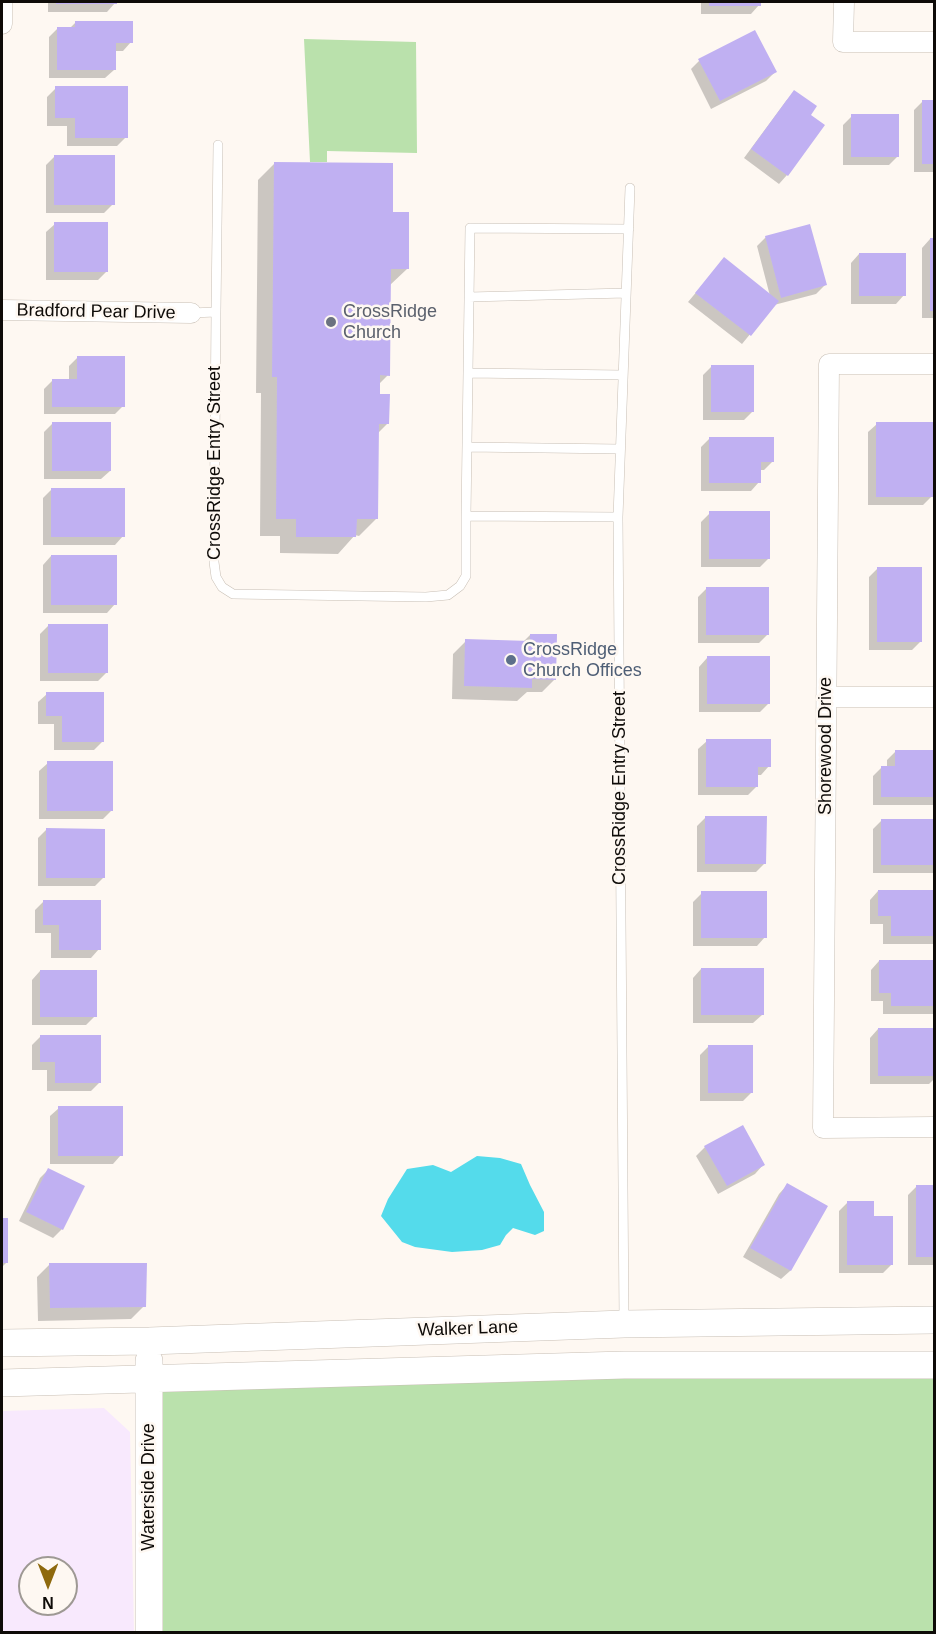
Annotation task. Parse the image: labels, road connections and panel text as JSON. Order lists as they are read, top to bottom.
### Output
{
  "streets": {
    "street": [
      "Bradford Pear Drive",
      "Shorewood Drive",
      "Walker Lane",
      "Waterside Drive"
    ],
    "lane": ["CrossRidge Entry Street"]
  },
  "crossings": [
    ["CrossRidge Entry Street", "Walker Lane"],
    ["Walker Lane", "Waterside Drive"]
  ],
  "places": ["CrossRidge Church", "CrossRidge Church Offices"],
  "north": "bottom"
}
